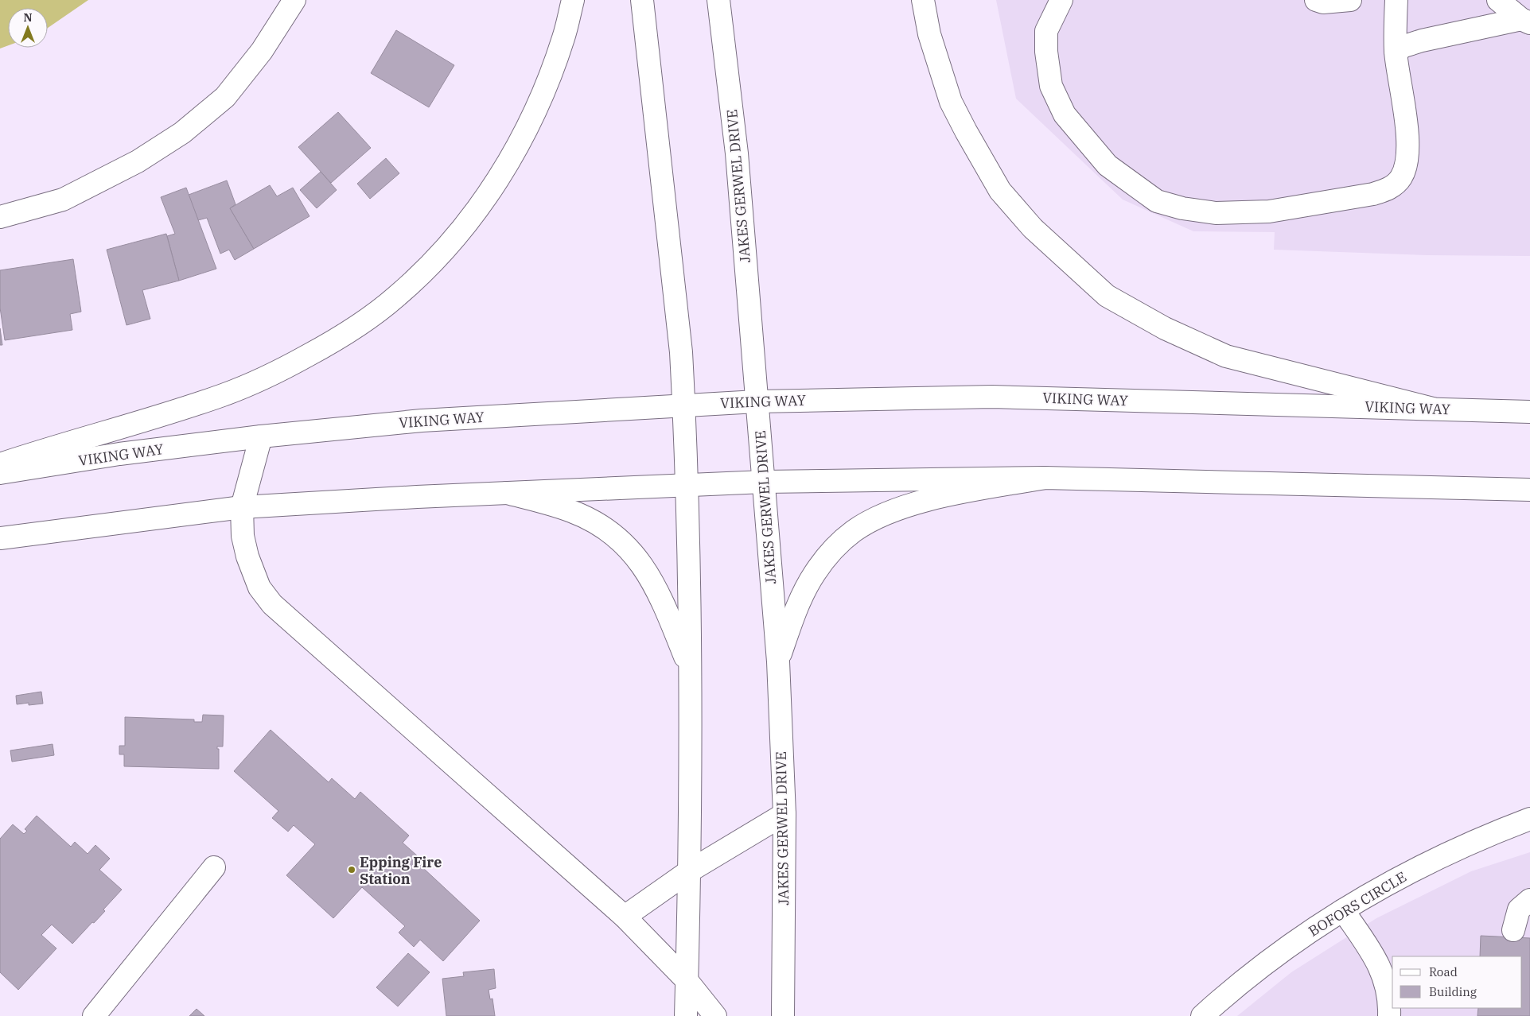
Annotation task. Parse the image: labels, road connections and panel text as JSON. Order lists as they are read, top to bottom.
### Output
{
  "streets": {
    "main road": ["JAKES GERWEL DRIVE", "VIKING WAY", "BOFORS CIRCLE"]
  },
  "crossings": [
    ["JAKES GERWEL DRIVE", "VIKING WAY"]
  ],
  "places": ["Epping Fire Station"],
  "legend": ["Road", "Building"],
  "north": "top"
}
